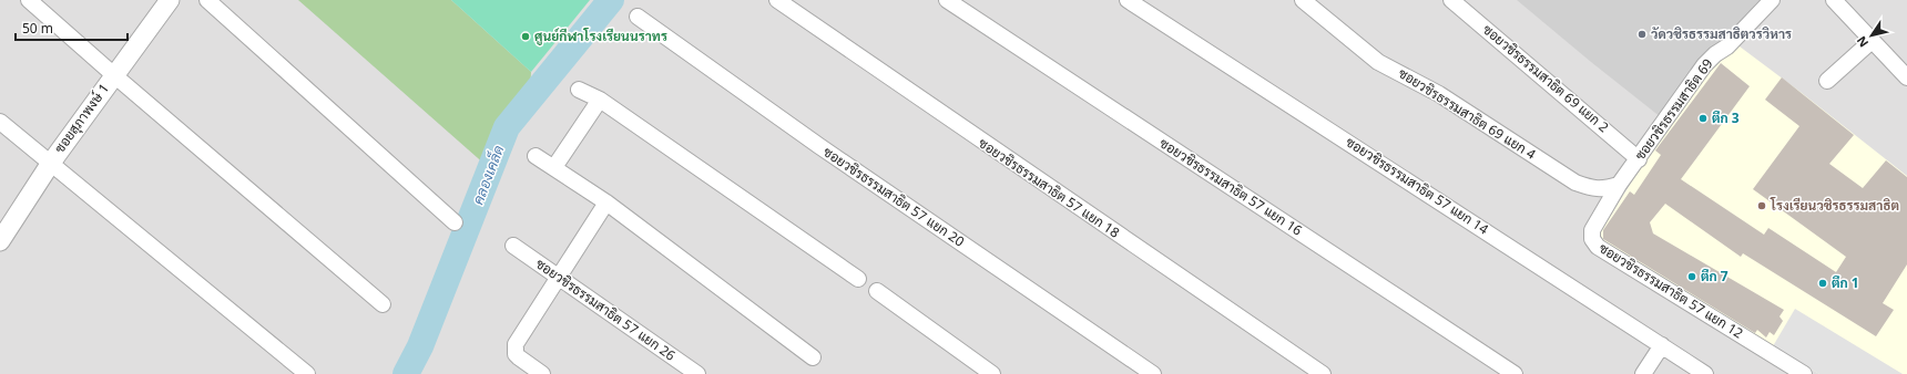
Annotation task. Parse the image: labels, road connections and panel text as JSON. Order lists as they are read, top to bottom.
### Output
{
  "streets": {
    "street": [
      "ซอยวชิรธรรมสาธิต 69 แยก 2",
      "ซอยวชิรธรรมสาธิต 69",
      "ซอยวชิรธรรมสาธิต 69 แยก 4",
      "ซอยสุภาพงษ์ 1",
      "ซอยวชิรธรรมสาธิต 57 แยก 14",
      "ซอยวชิรธรรมสาธิต 57 แยก 16",
      "ซอยวชิรธรรมสาธิต 57 แยก 18",
      "ซอยวชิรธรรมสาธิต 57 แยก 20",
      "ซอยวชิรธรรมสาธิต 57 แยก 12",
      "ซอยวชิรธรรมสาธิต 57 แยก 26"
    ]
  },
  "crossings": [
    ["ซอยวชิรธรรมสาธิต 69 แยก 2", "ซอยวชิรธรรมสาธิต 69"],
    ["ซอยวชิรธรรมสาธิต 69", "ซอยวชิรธรรมสาธิต 69 แยก 4"],
    ["ซอยวชิรธรรมสาธิต 69", "ซอยวชิรธรรมสาธิต 57 แยก 12"],
    ["ซอยวชิรธรรมสาธิต 69 แยก 4", "ซอยวชิรธรรมสาธิต 57 แยก 12"]
  ],
  "water": ["คลองเคล็ด"],
  "places": [
    "วัดวชิรธรรมสาธิตวรวิหาร",
    "ศูนย์กีฬาโรงเรียนนราทร",
    "ตึก 3",
    "โรงเรียนวชิรธรรมสาธิต",
    "ตึก 7",
    "ตึก 1"
  ],
  "scale_bar": "50 m",
  "north": "bottom left"
}
